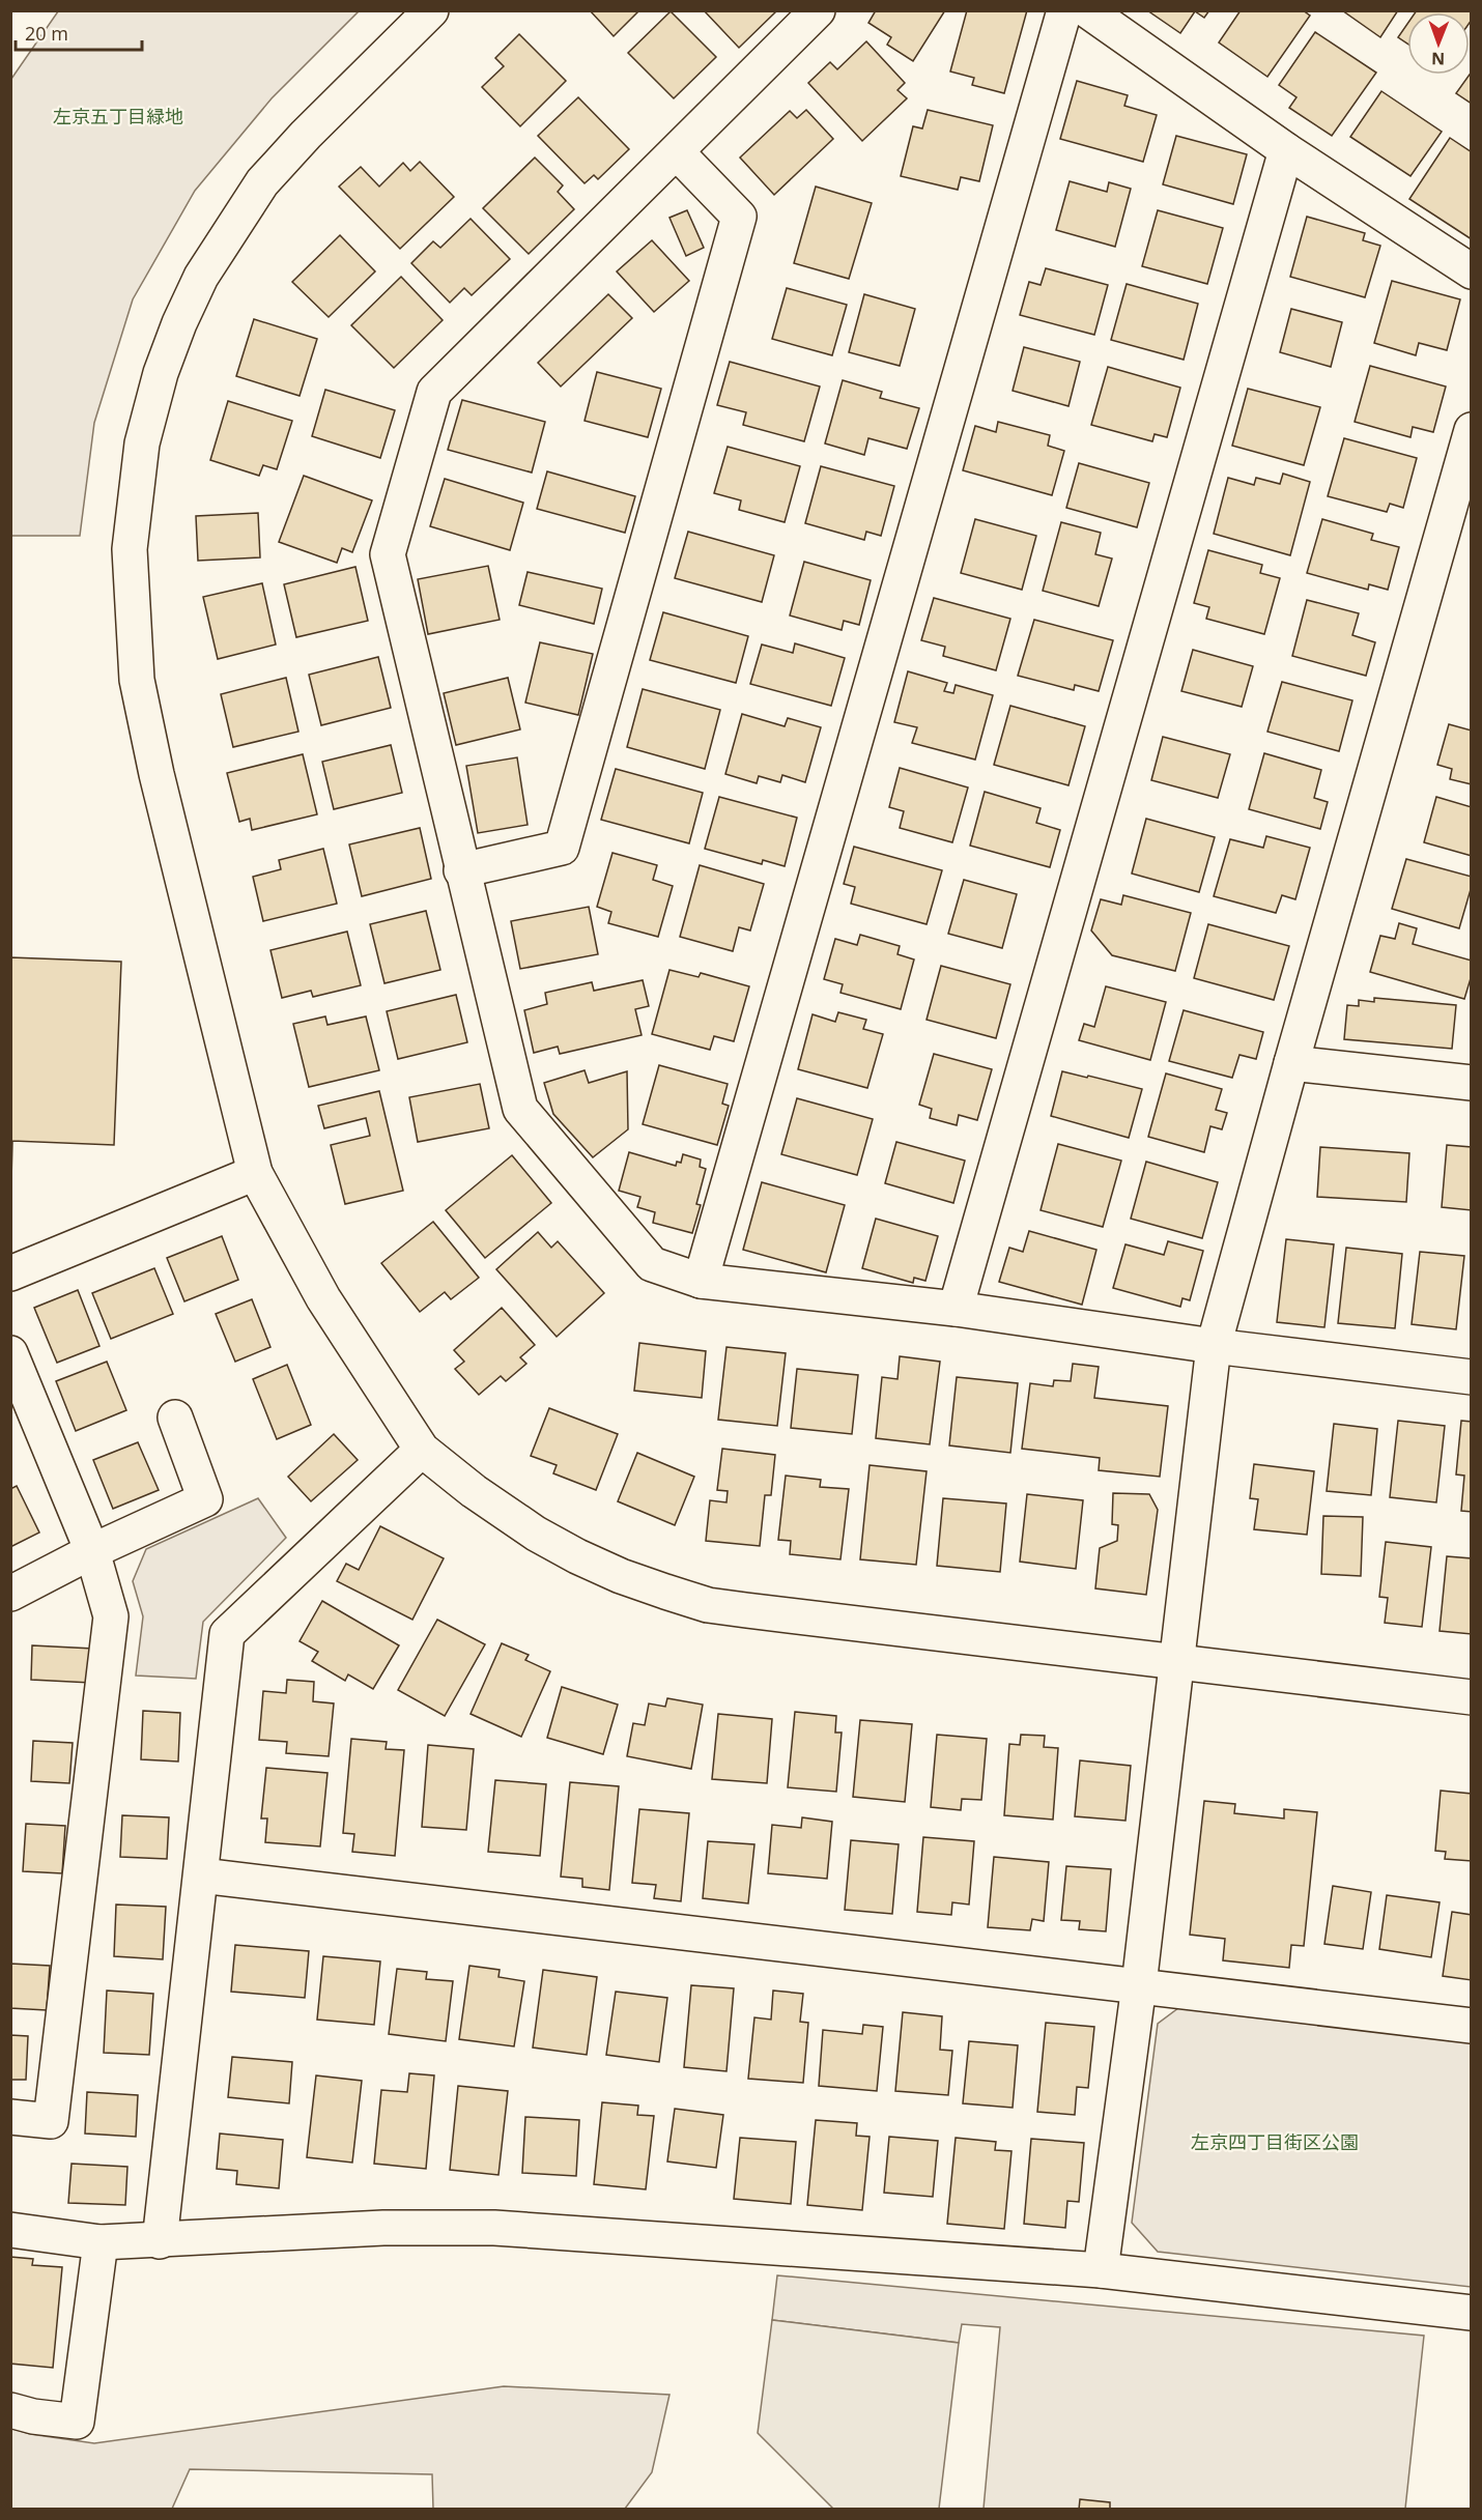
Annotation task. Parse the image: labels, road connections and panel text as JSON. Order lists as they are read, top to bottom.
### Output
{
  "parks": ["左京五丁目緑地", "左京四丁目街区公園"],
  "scale_bar": "20 m",
  "north": "bottom"
}
